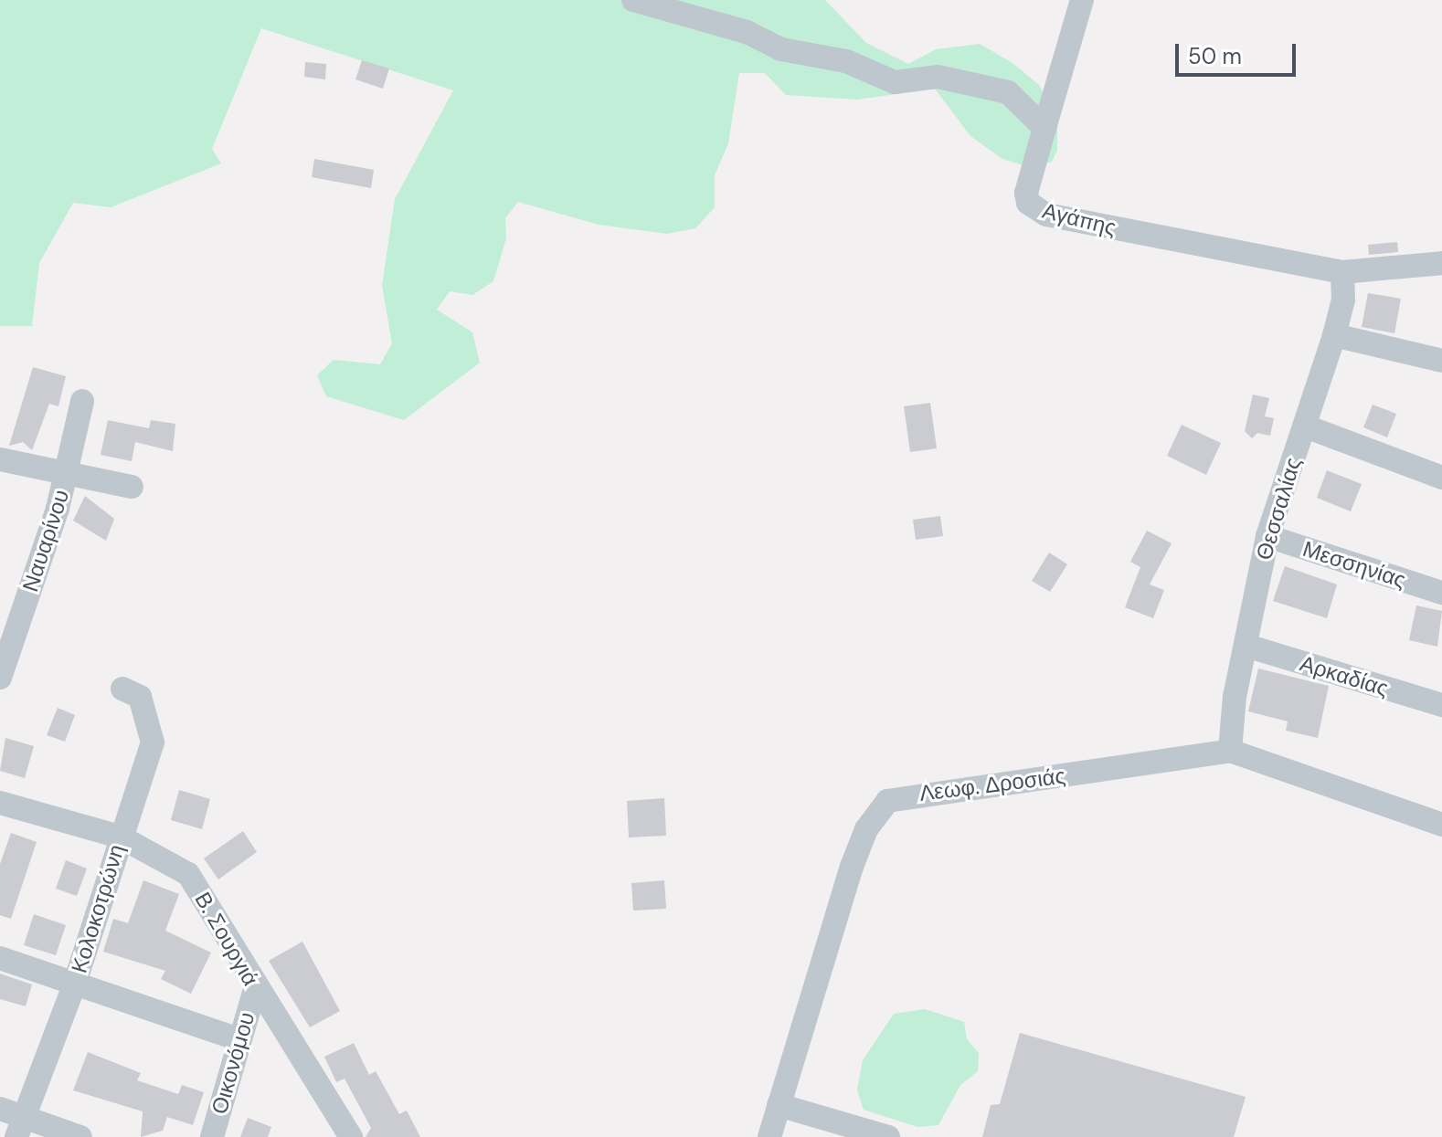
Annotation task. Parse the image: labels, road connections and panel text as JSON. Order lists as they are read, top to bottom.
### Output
{
  "streets": {
    "street": [
      "Αγάπης",
      "Θεσσαλίας",
      "Ναυαρίνου",
      "Μεσσηνίας",
      "Αρκαδίας",
      "Λεωφ. Δροσιάς",
      "Κολοκοτρώνη",
      "Β. Σουργιά",
      "Οικονόμου"
    ]
  },
  "crossings": [
    ["Αγάπης", "Θεσσαλίας"],
    ["Θεσσαλίας", "Μεσσηνίας"],
    ["Θεσσαλίας", "Αρκαδίας"],
    ["Θεσσαλίας", "Λεωφ. Δροσιάς"],
    ["Κολοκοτρώνη", "Β. Σουργιά"],
    ["Β. Σουργιά", "Οικονόμου"]
  ],
  "scale_bar": "50 m"
}
